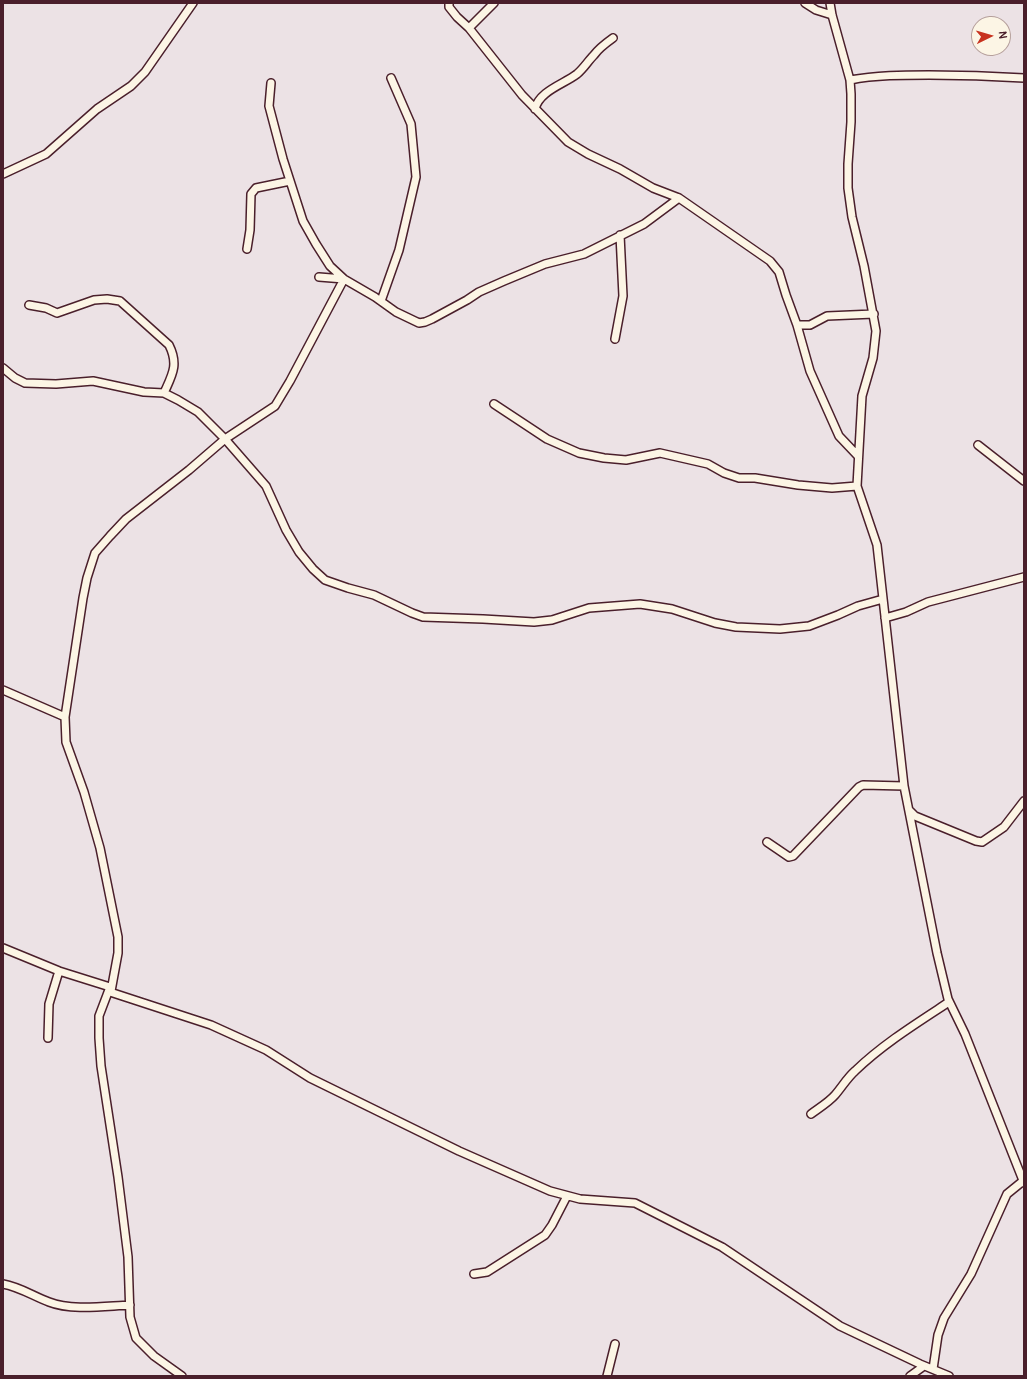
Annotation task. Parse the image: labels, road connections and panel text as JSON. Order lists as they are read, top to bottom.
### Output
{
  "north": "right"
}
